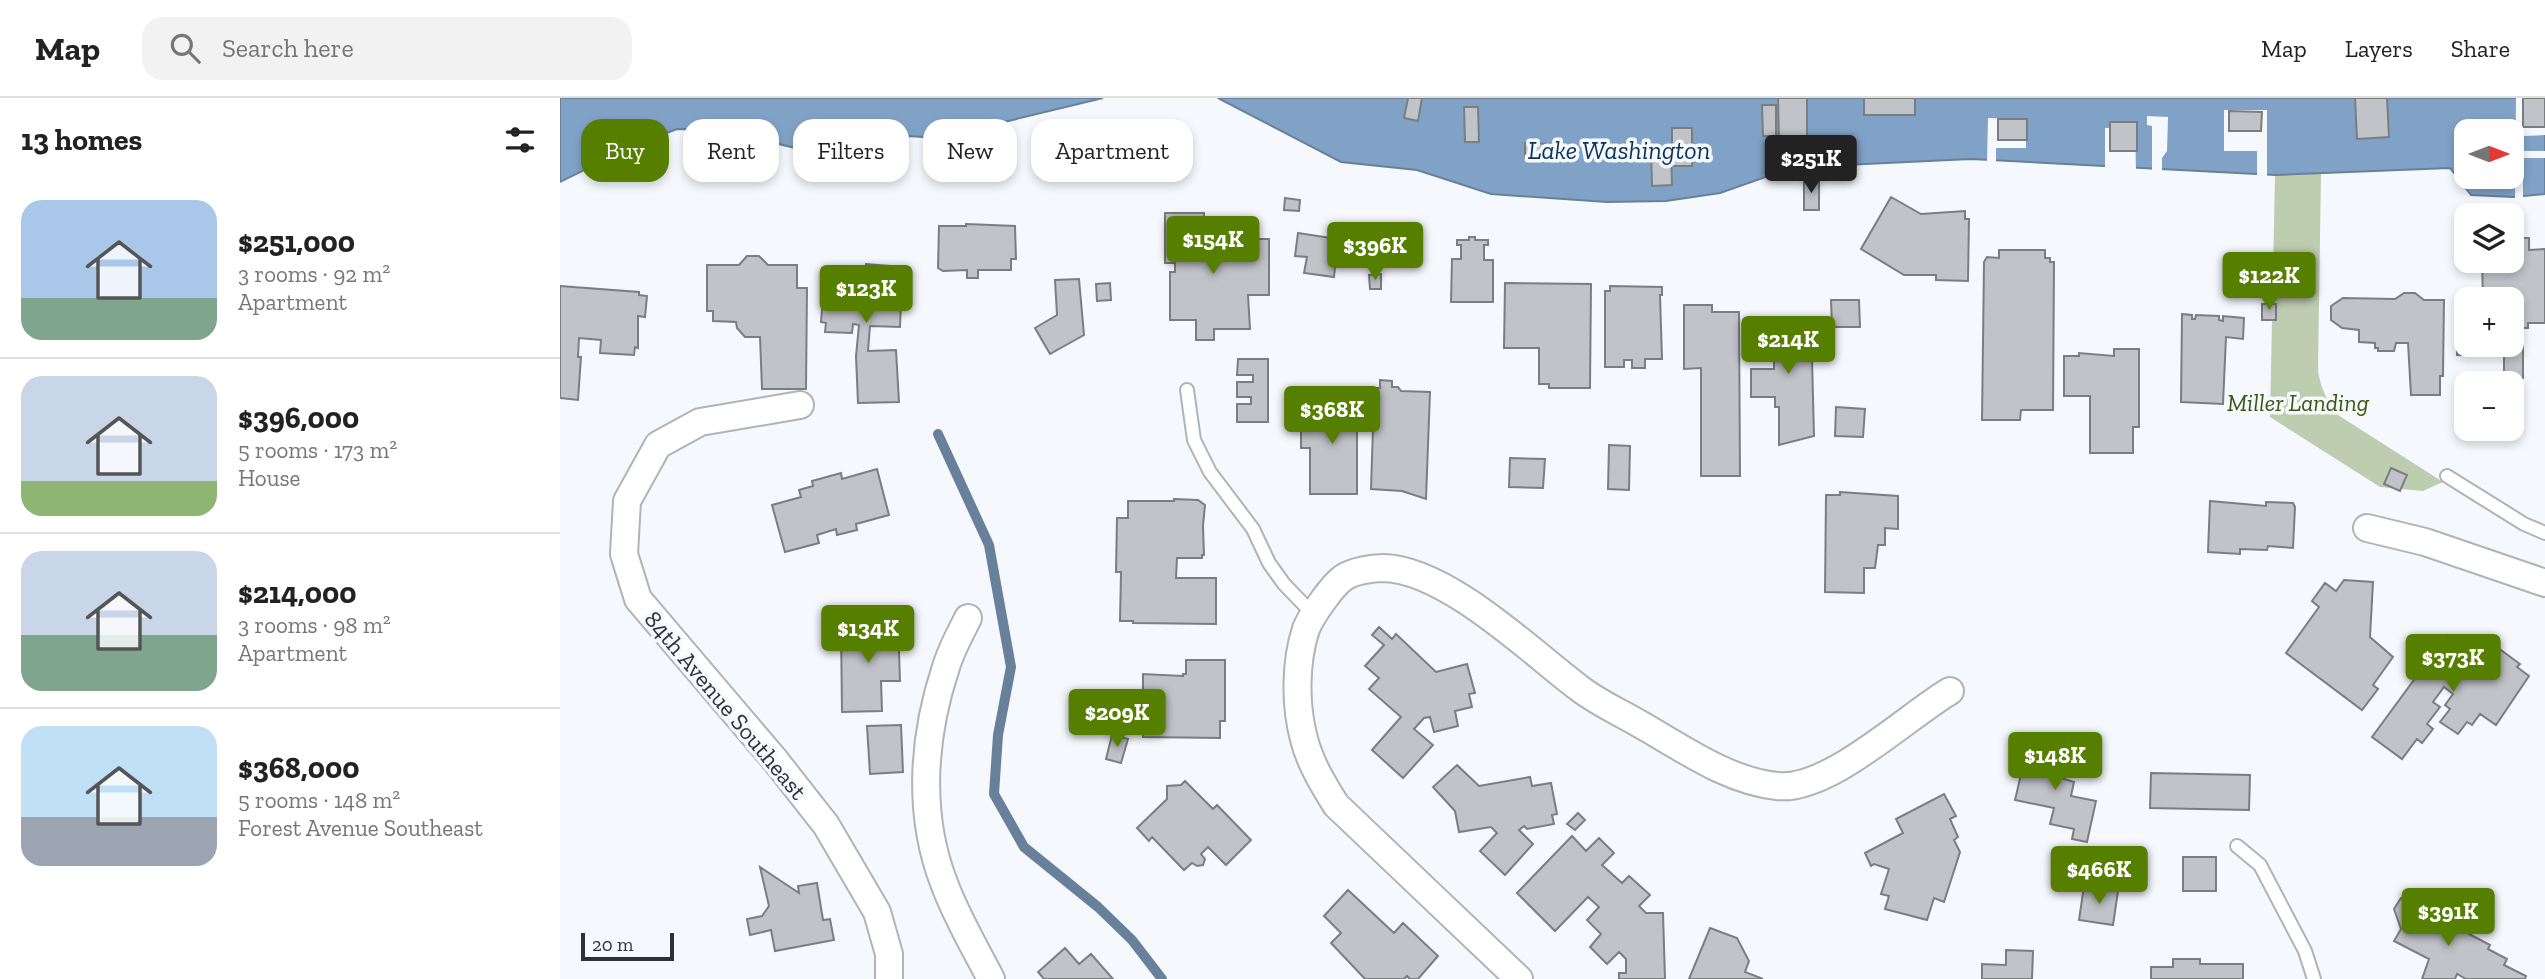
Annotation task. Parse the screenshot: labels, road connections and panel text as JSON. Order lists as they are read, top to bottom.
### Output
{
  "streets": {
    "street": ["84th Avenue Southeast"]
  },
  "water": ["Lake Washington"],
  "parks": ["Miller Landing"],
  "scale_bar": "20 m",
  "north": "right",
  "page": {
    "header": "Map",
    "search": "Search here",
    "nav": ["Map", "Layers", "Share"],
    "heading": "13 homes",
    "map_buttons": ["+", "−"],
    "chip": [
      "Buy",
      "Rent",
      "Filters",
      "New",
      "Apartment"
    ],
    "price": [
      "$251K",
      "$154K",
      "$396K",
      "$122K",
      "$123K",
      "$214K",
      "$368K",
      "$134K",
      "$373K",
      "$209K",
      "$148K",
      "$466K",
      "$391K"
    ],
    "list": [
      {
        "name": "$251,000",
        "note": "3 rooms · 92 m² · Apartment"
      },
      {
        "name": "$396,000",
        "note": "5 rooms · 173 m² · House"
      },
      {
        "name": "$214,000",
        "note": "3 rooms · 98 m² · Apartment"
      },
      {
        "name": "$368,000",
        "note": "5 rooms · 148 m² · Forest Avenue Southeast"
      }
    ],
    "scale": "20 m"
  }
}
